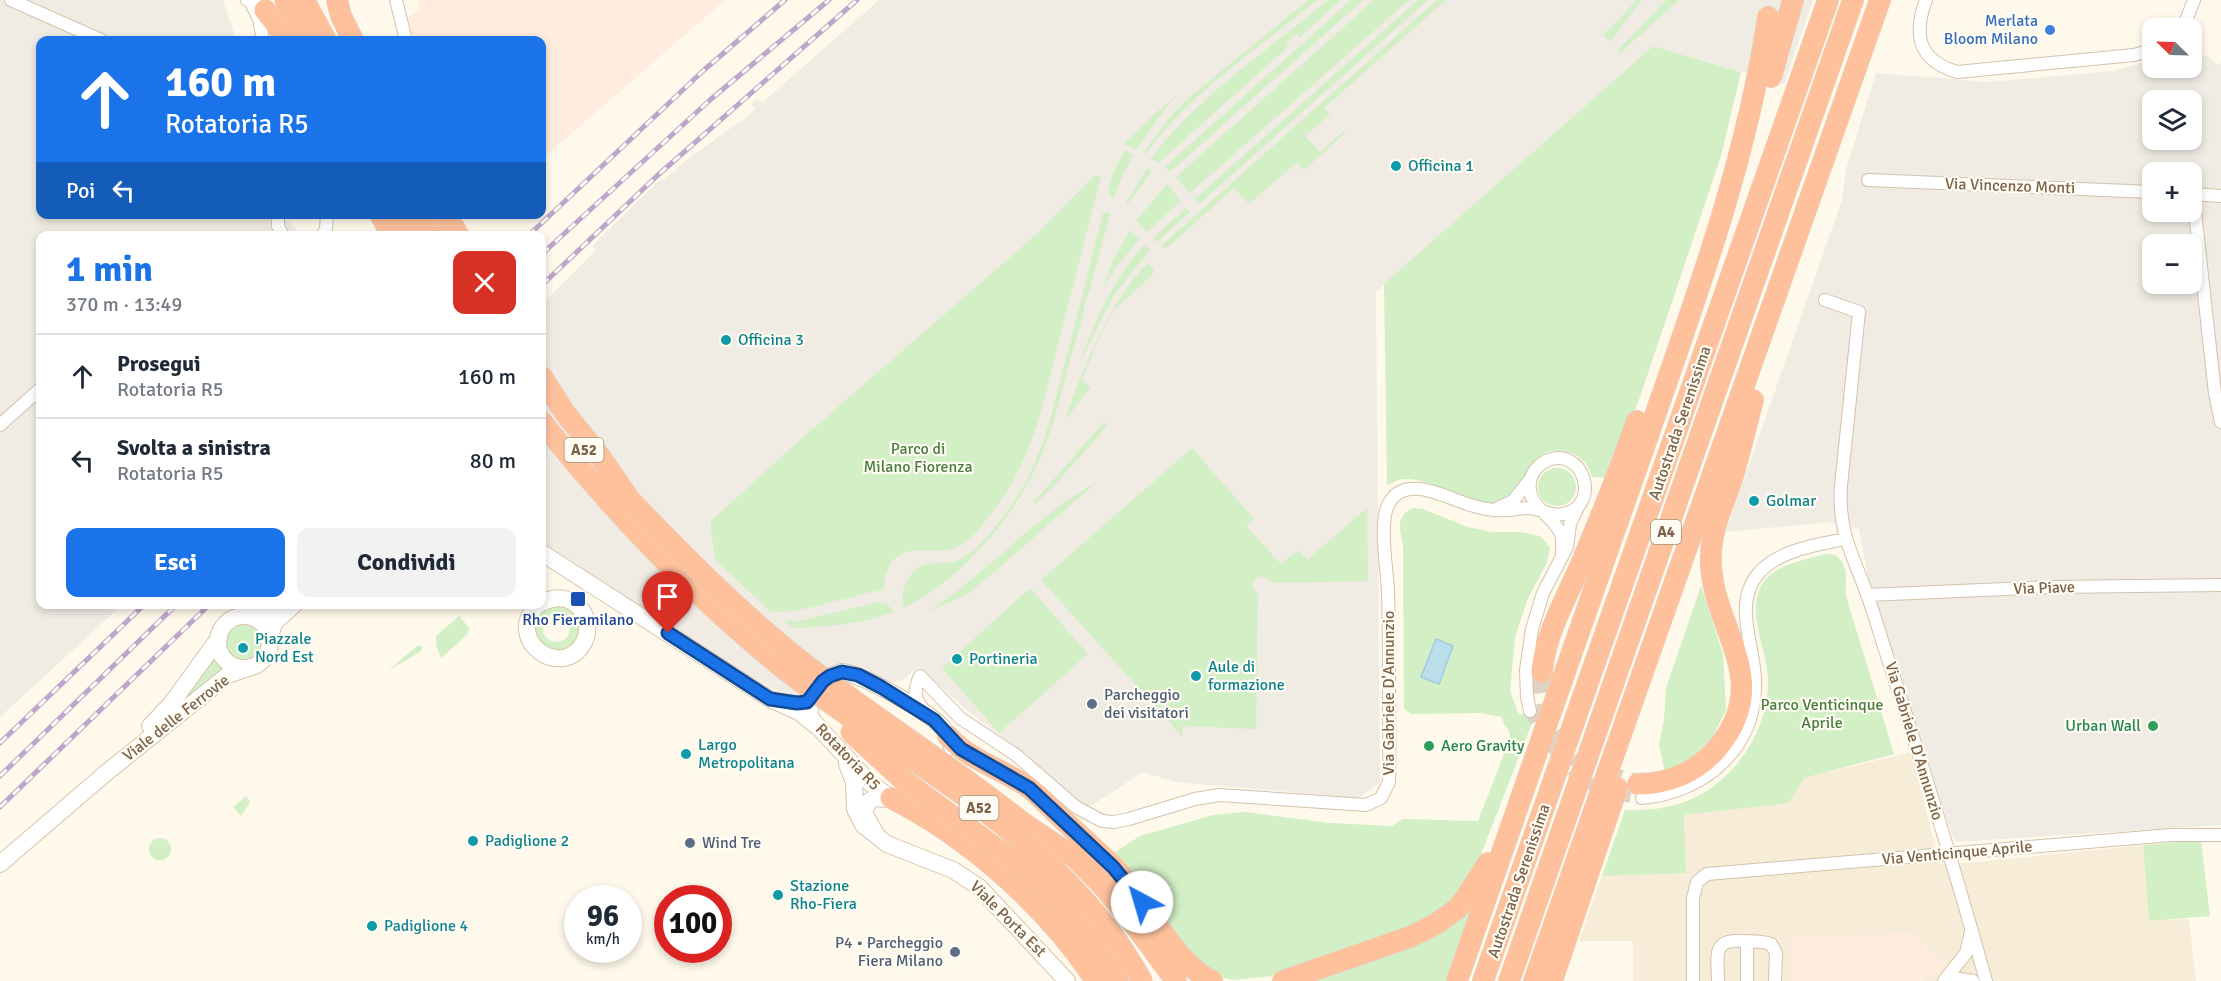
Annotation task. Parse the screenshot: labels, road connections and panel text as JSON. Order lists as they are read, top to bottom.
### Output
{
  "streets": {
    "highway": ["Autostrada Serenissima", "A52", "A4"],
    "street": [
      "Via Vincenzo Monti",
      "Via Piave",
      "Via Gabriele D'Annunzio",
      "Viale delle Ferrovie",
      "Rotatoria R5",
      "Via Venticinque Aprile",
      "Viale Porta Est"
    ]
  },
  "crossings": [
    ["Via Piave", "Via Gabriele D'Annunzio"],
    ["Via Gabriele D'Annunzio", "Via Venticinque Aprile"],
    ["Rotatoria R5", "Viale Porta Est"]
  ],
  "parks": ["Parco di Milano Fiorenza", "Parco Venticinque Aprile"],
  "places": {
    "other": [
      "Merlata Bloom Milano",
      "Officina 1",
      "Officina 3",
      "Golmar",
      "Piazzale Nord Est",
      "Portineria",
      "Aule di formazione",
      "Parcheggio dei visitatori",
      "Urban Wall",
      "Aero Gravity",
      "Largo Metropolitana",
      "Padiglione 2",
      "Wind Tre",
      "Stazione Rho-Fiera",
      "Padiglione 4",
      "P4 • Parcheggio Fiera Milano"
    ],
    "transit": ["Rho Fieramilano"]
  },
  "north": "top left",
  "page": {
    "map_buttons": ["+", "−"],
    "turn": ["160 m", "Rotatoria R5"],
    "then": "Poi",
    "heading": ["1 min", "370 m · 13:49"],
    "list": [
      {
        "name": "Prosegui",
        "note": "Rotatoria R5",
        "value": "160 m"
      },
      {
        "name": "Svolta a sinistra",
        "note": "Rotatoria R5",
        "value": "80 m"
      }
    ],
    "buttons": ["Esci", "Condividi"],
    "speed": "96 km/h",
    "limit": "100"
  }
}
